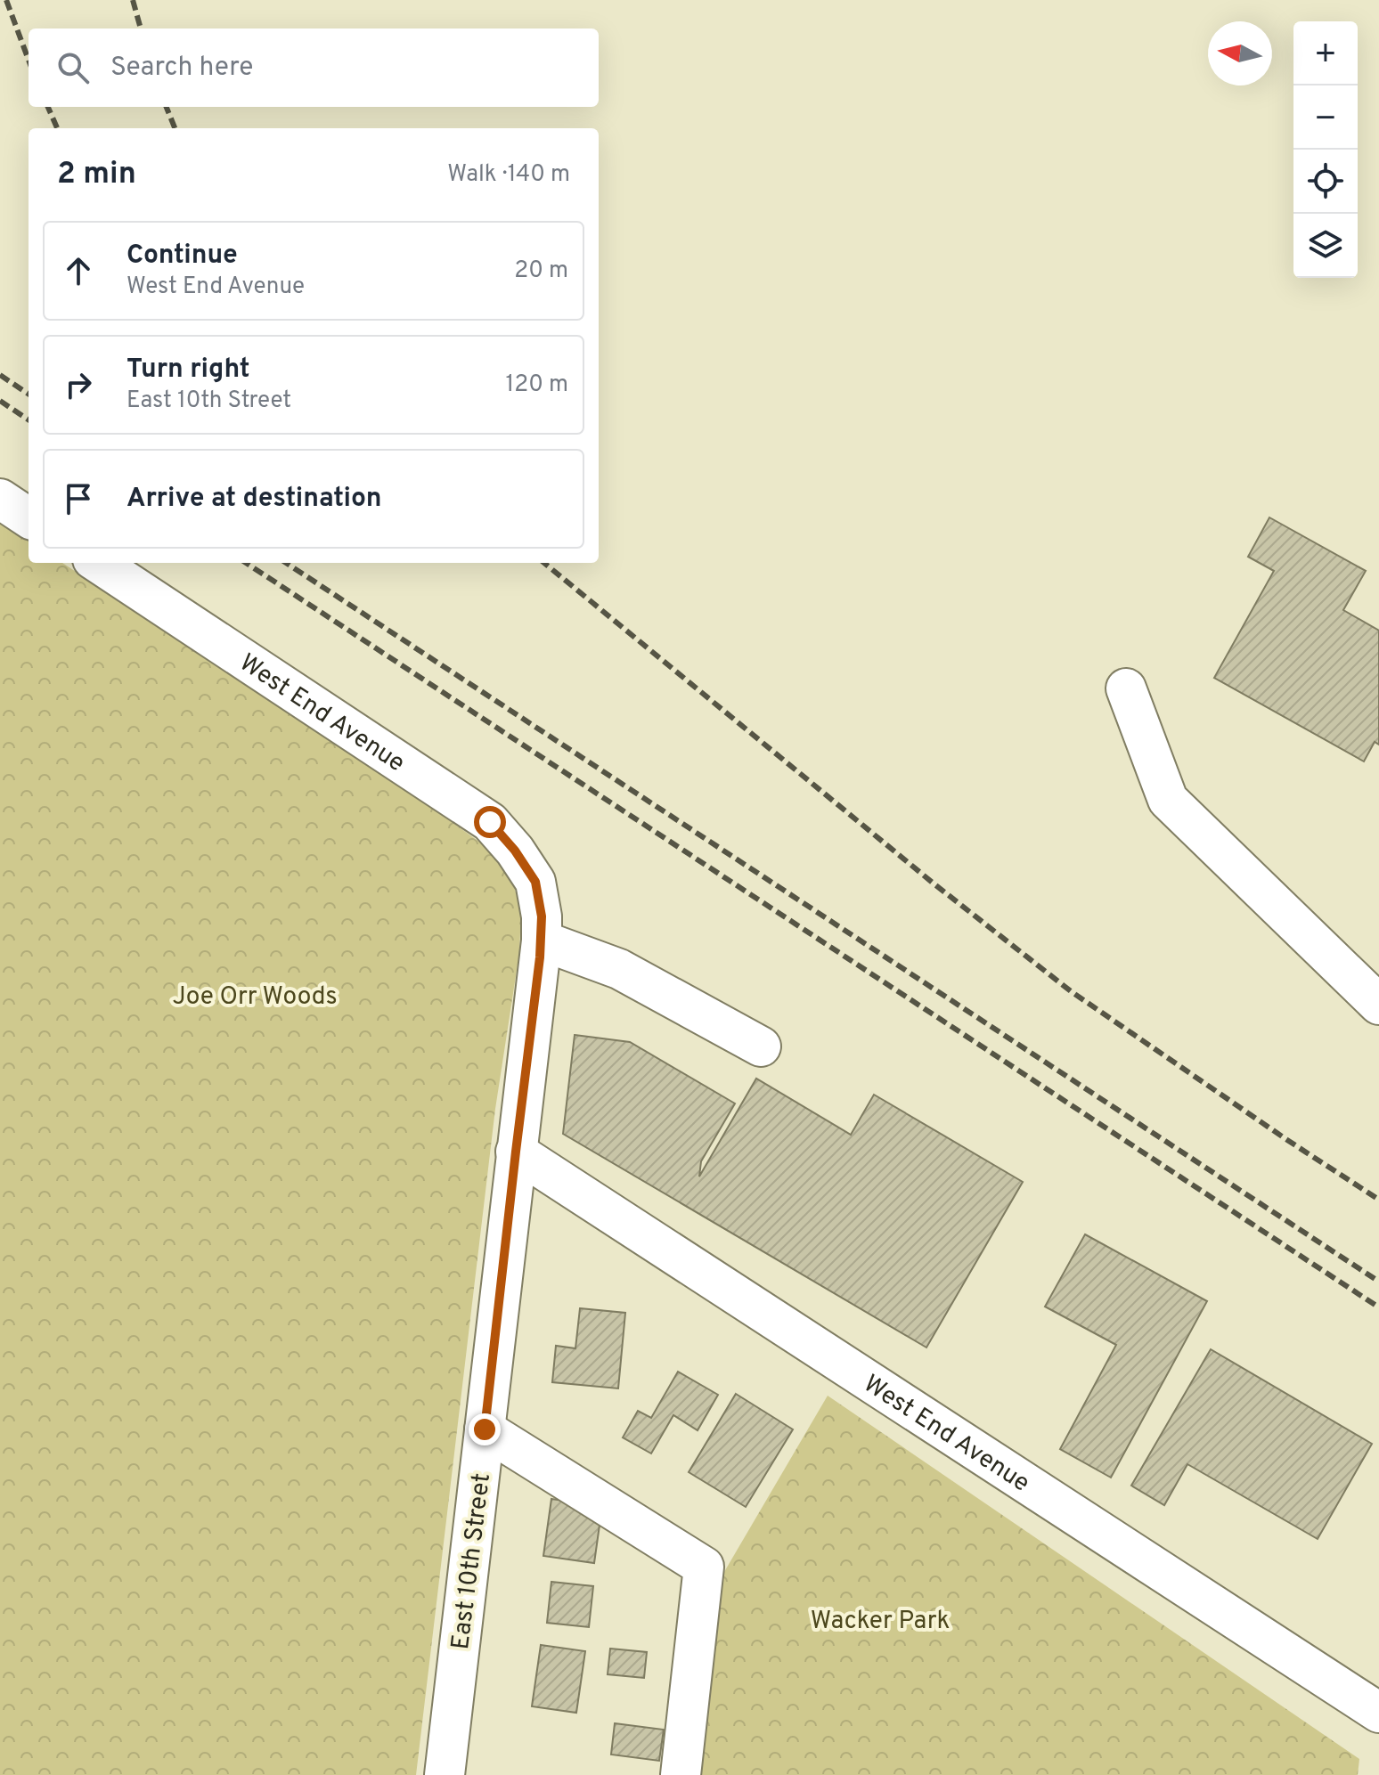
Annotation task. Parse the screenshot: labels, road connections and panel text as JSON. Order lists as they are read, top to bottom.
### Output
{
  "streets": {
    "street": ["West End Avenue", "East 10th Street"]
  },
  "crossings": [
    ["West End Avenue", "East 10th Street"]
  ],
  "parks": ["Joe Orr Woods", "Wacker Park"],
  "north": "left",
  "page": {
    "map_buttons": ["+", "−"],
    "search": "Search here",
    "heading": ["2 min", "Walk · 140 m"],
    "list": [
      ["Continue", "West End Avenue", "20 m"],
      ["Turn right", "East 10th Street", "120 m"],
      "Arrive at destination"
    ]
  }
}
